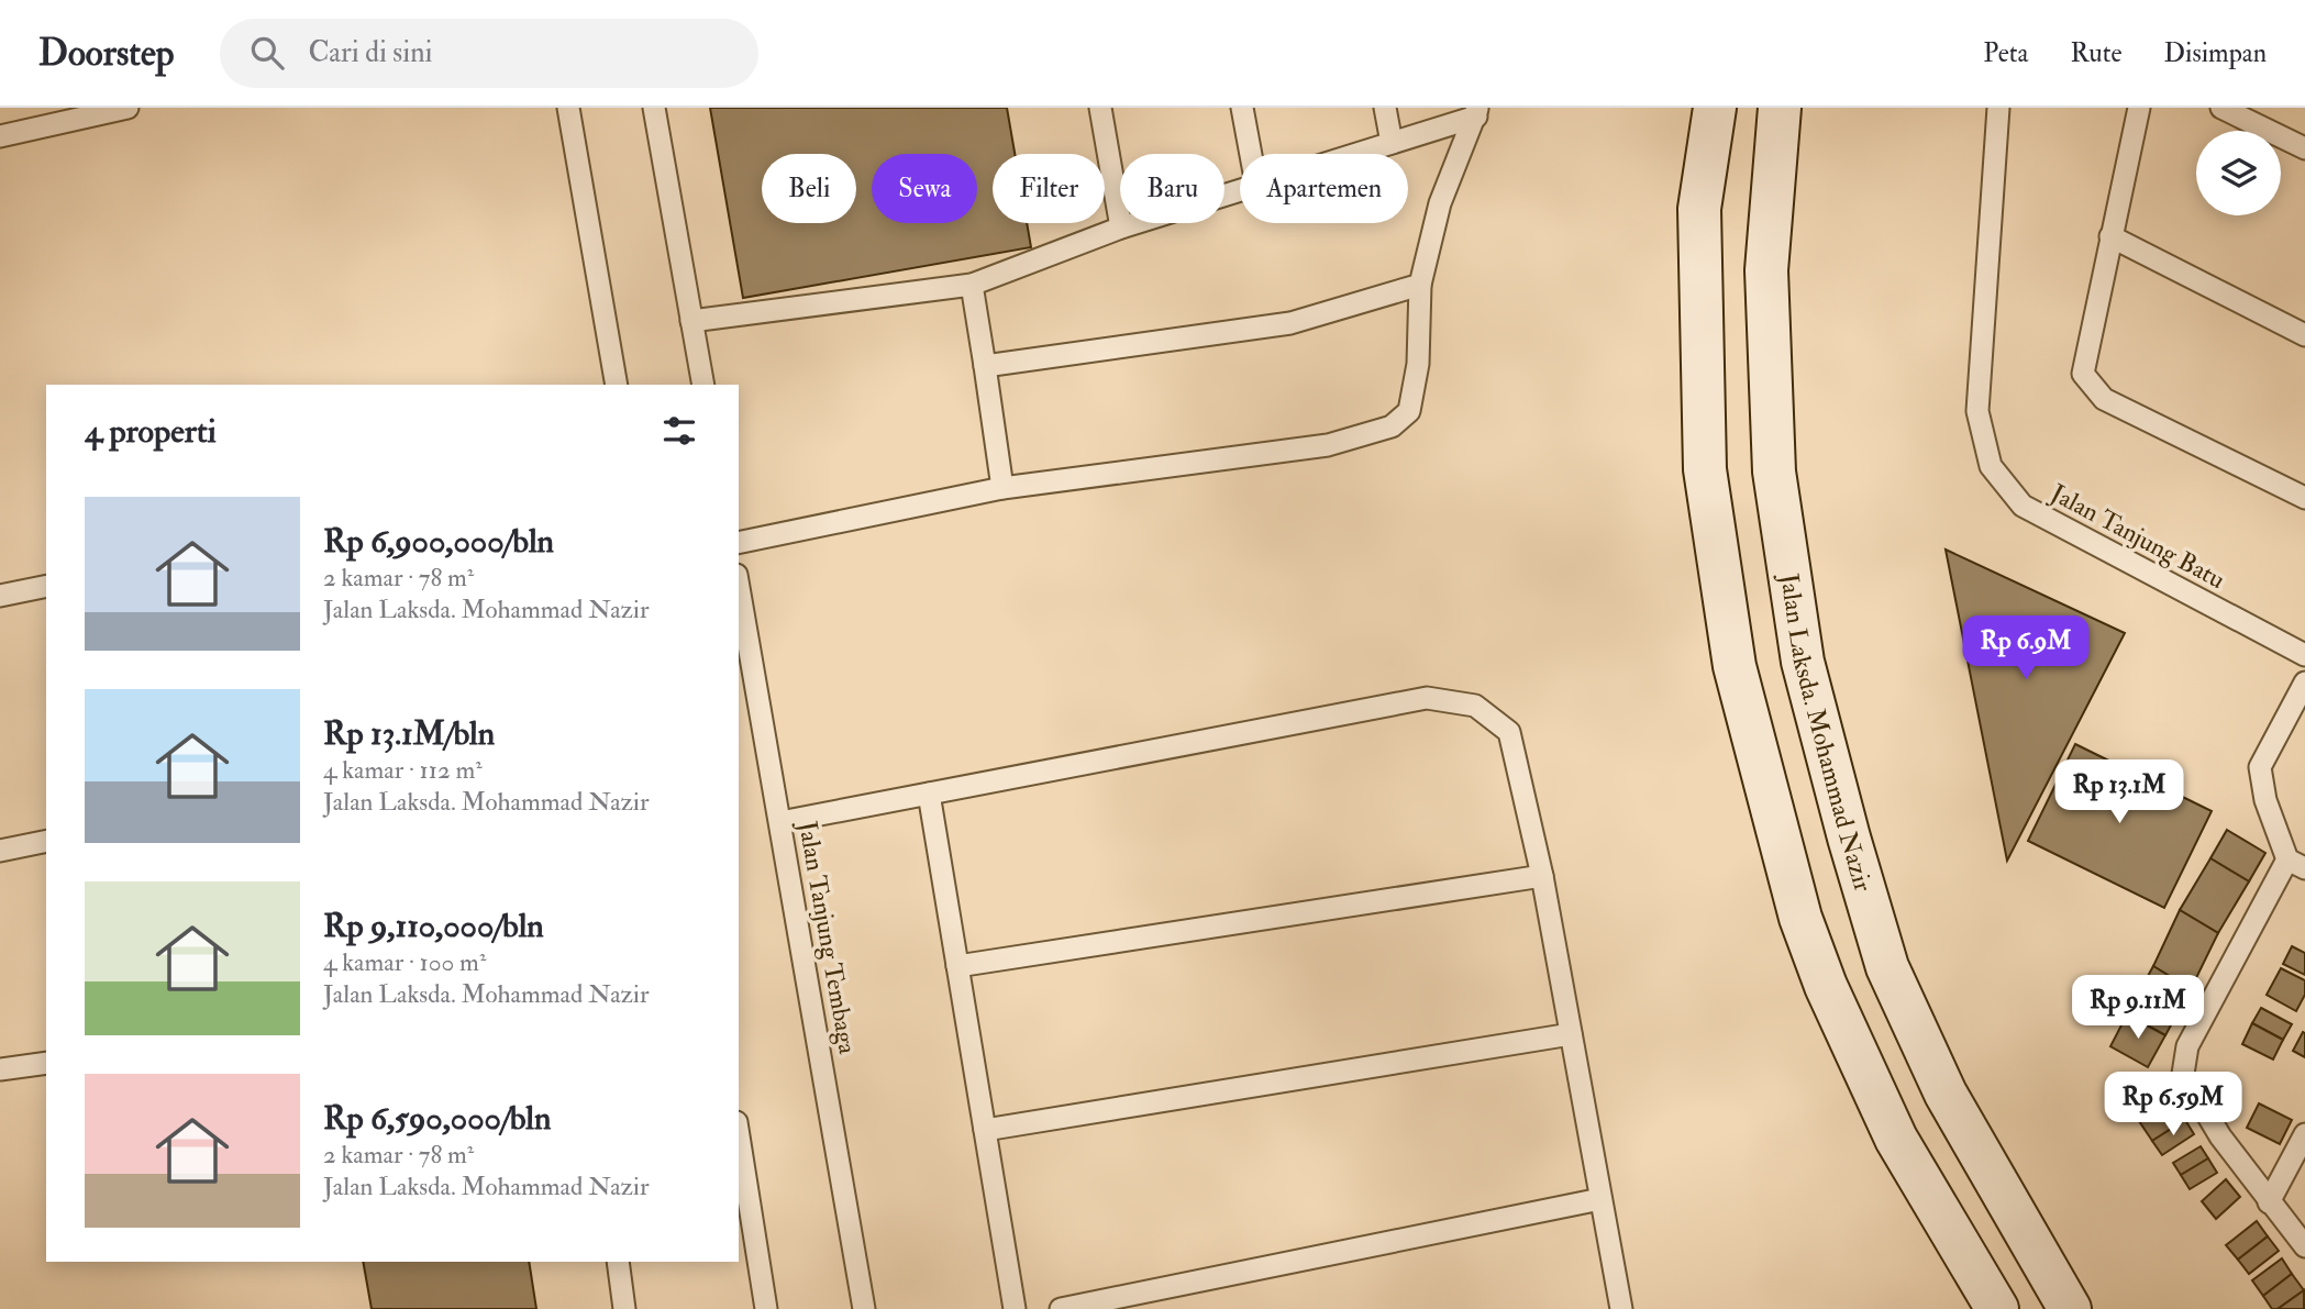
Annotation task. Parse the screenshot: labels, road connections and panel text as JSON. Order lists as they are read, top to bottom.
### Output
{
  "streets": {
    "main road": ["Jalan Laksda. Mohammad Nazir"],
    "lane": ["Jalan Tanjung Batu", "Jalan Tanjung Tembaga"]
  },
  "page": {
    "header": "Doorstep",
    "search": "Cari di sini",
    "nav": ["Peta", "Rute", "Disimpan"],
    "chip": [
      "Beli",
      "Sewa",
      "Filter",
      "Baru",
      "Apartemen"
    ],
    "heading": "4 properti",
    "list": [
      {
        "name": "Rp 6,900,000/bln",
        "note": "2 kamar · 78 m² · Jalan Laksda. Mohammad Nazir"
      },
      {
        "name": "Rp 13.1M/bln",
        "note": "4 kamar · 112 m² · Jalan Laksda. Mohammad Nazir"
      },
      {
        "name": "Rp 9,110,000/bln",
        "note": "4 kamar · 100 m² · Jalan Laksda. Mohammad Nazir"
      },
      {
        "name": "Rp 6,590,000/bln",
        "note": "2 kamar · 78 m² · Jalan Laksda. Mohammad Nazir"
      }
    ],
    "price": [
      "Rp 6.9M",
      "Rp 13.1M",
      "Rp 9.11M",
      "Rp 6.59M"
    ]
  }
}
